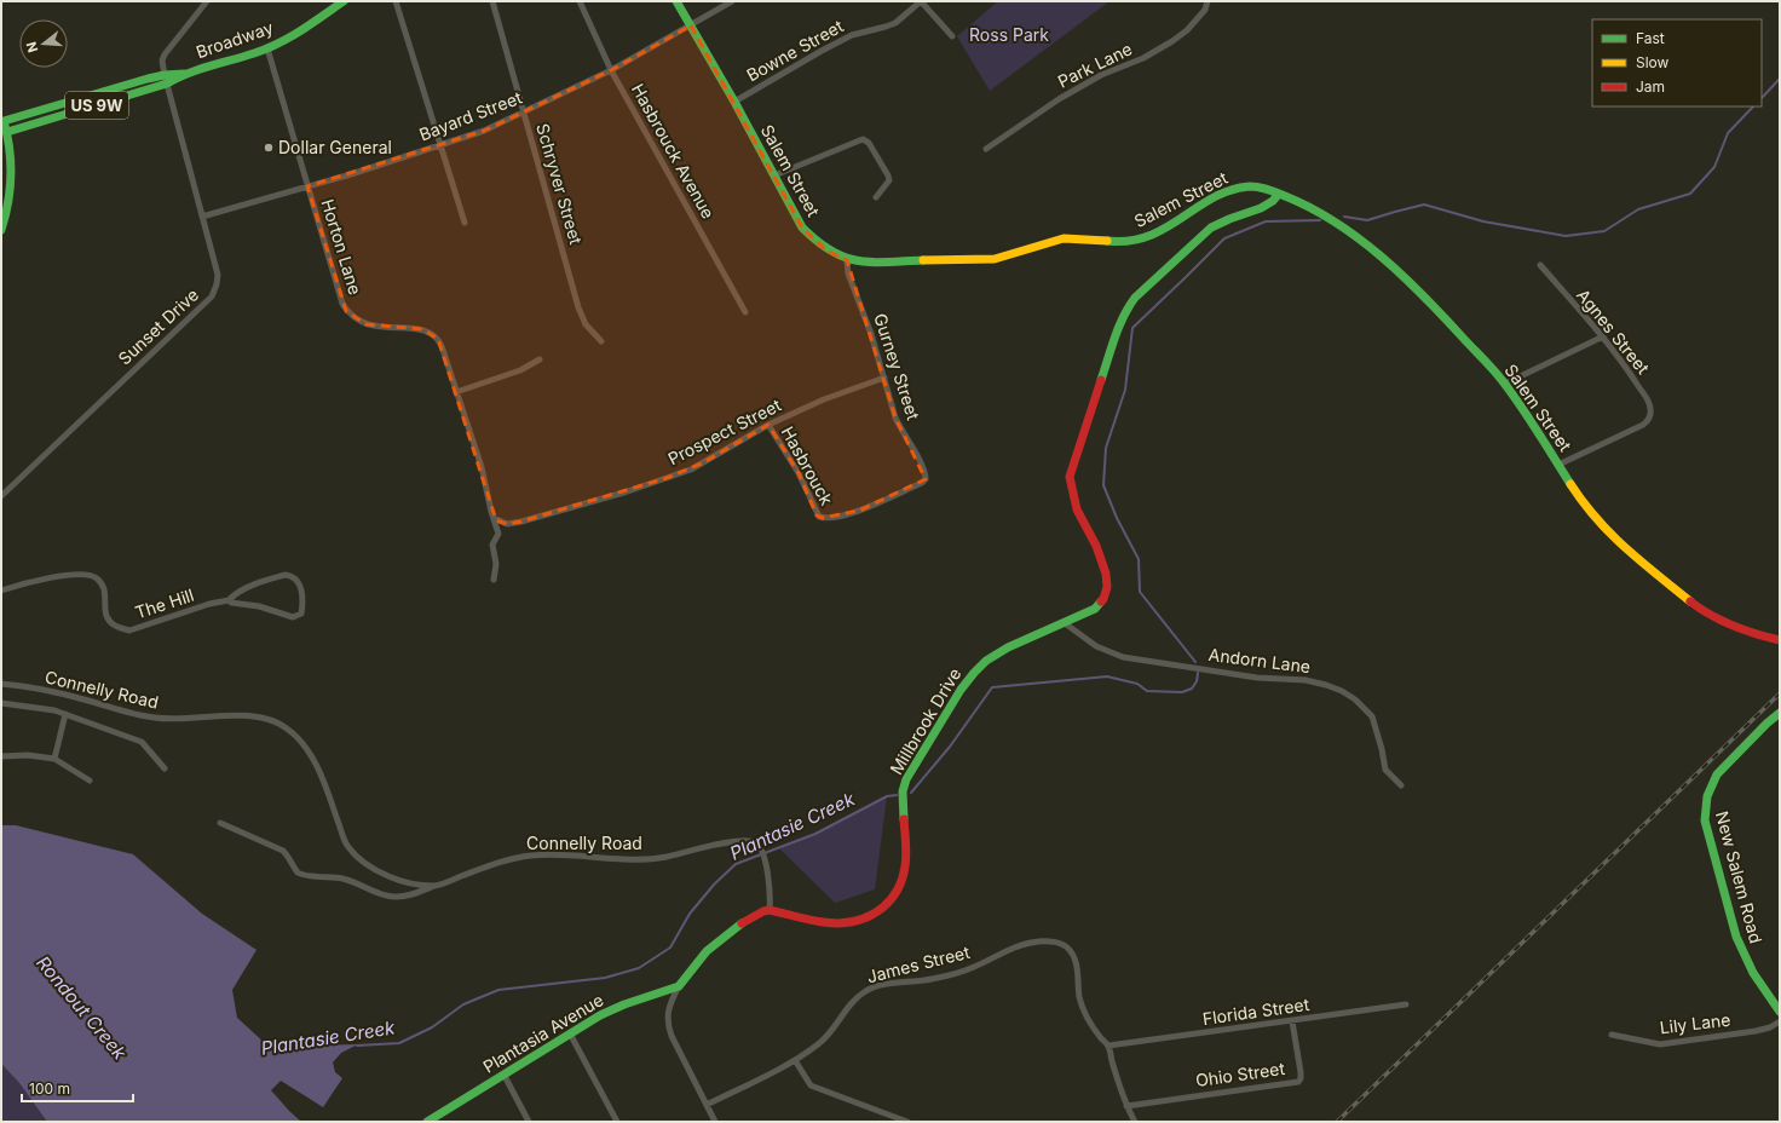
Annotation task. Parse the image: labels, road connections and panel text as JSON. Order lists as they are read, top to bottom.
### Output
{
  "streets": {
    "main road": [
      "Broadway",
      "US 9W",
      "Salem Street",
      "Millbrook Drive",
      "New Salem Road",
      "Plantasia Avenue"
    ],
    "street": [
      "Bowne Street",
      "Park Lane",
      "Bayard Street",
      "Hasbrouck Avenue",
      "Schryver Street",
      "Horton Lane",
      "Sunset Drive",
      "Agnes Street",
      "Gurney Street",
      "Prospect Street",
      "Hasbrouck",
      "The Hill",
      "Andorn Lane",
      "Connelly Road",
      "James Street",
      "Florida Street",
      "Lily Lane",
      "Ohio Street"
    ]
  },
  "crossings": [
    ["Broadway", "Horton Lane"],
    ["Broadway", "Sunset Drive"],
    ["Bowne Street", "Salem Street"],
    ["Bayard Street", "Hasbrouck Avenue"],
    ["Bayard Street", "Salem Street"],
    ["Bayard Street", "Schryver Street"],
    ["Bayard Street", "Horton Lane"],
    ["Bayard Street", "Sunset Drive"],
    ["Salem Street", "Agnes Street"],
    ["Salem Street", "Gurney Street"],
    ["Salem Street", "Millbrook Drive"],
    ["Horton Lane", "Prospect Street"],
    ["Gurney Street", "Prospect Street"],
    ["Gurney Street", "Hasbrouck"],
    ["Prospect Street", "Hasbrouck"],
    ["Andorn Lane", "Millbrook Drive"],
    ["Connelly Road", "Millbrook Drive"],
    ["James Street", "Florida Street"],
    ["James Street", "Ohio Street"],
    ["Florida Street", "Ohio Street"]
  ],
  "water": ["Plantasie Creek", "Rondout Creek"],
  "parks": ["Ross Park"],
  "places": ["Dollar General"],
  "legend": ["Fast", "Slow", "Jam"],
  "scale_bar": "100 m",
  "north": "left"
}
